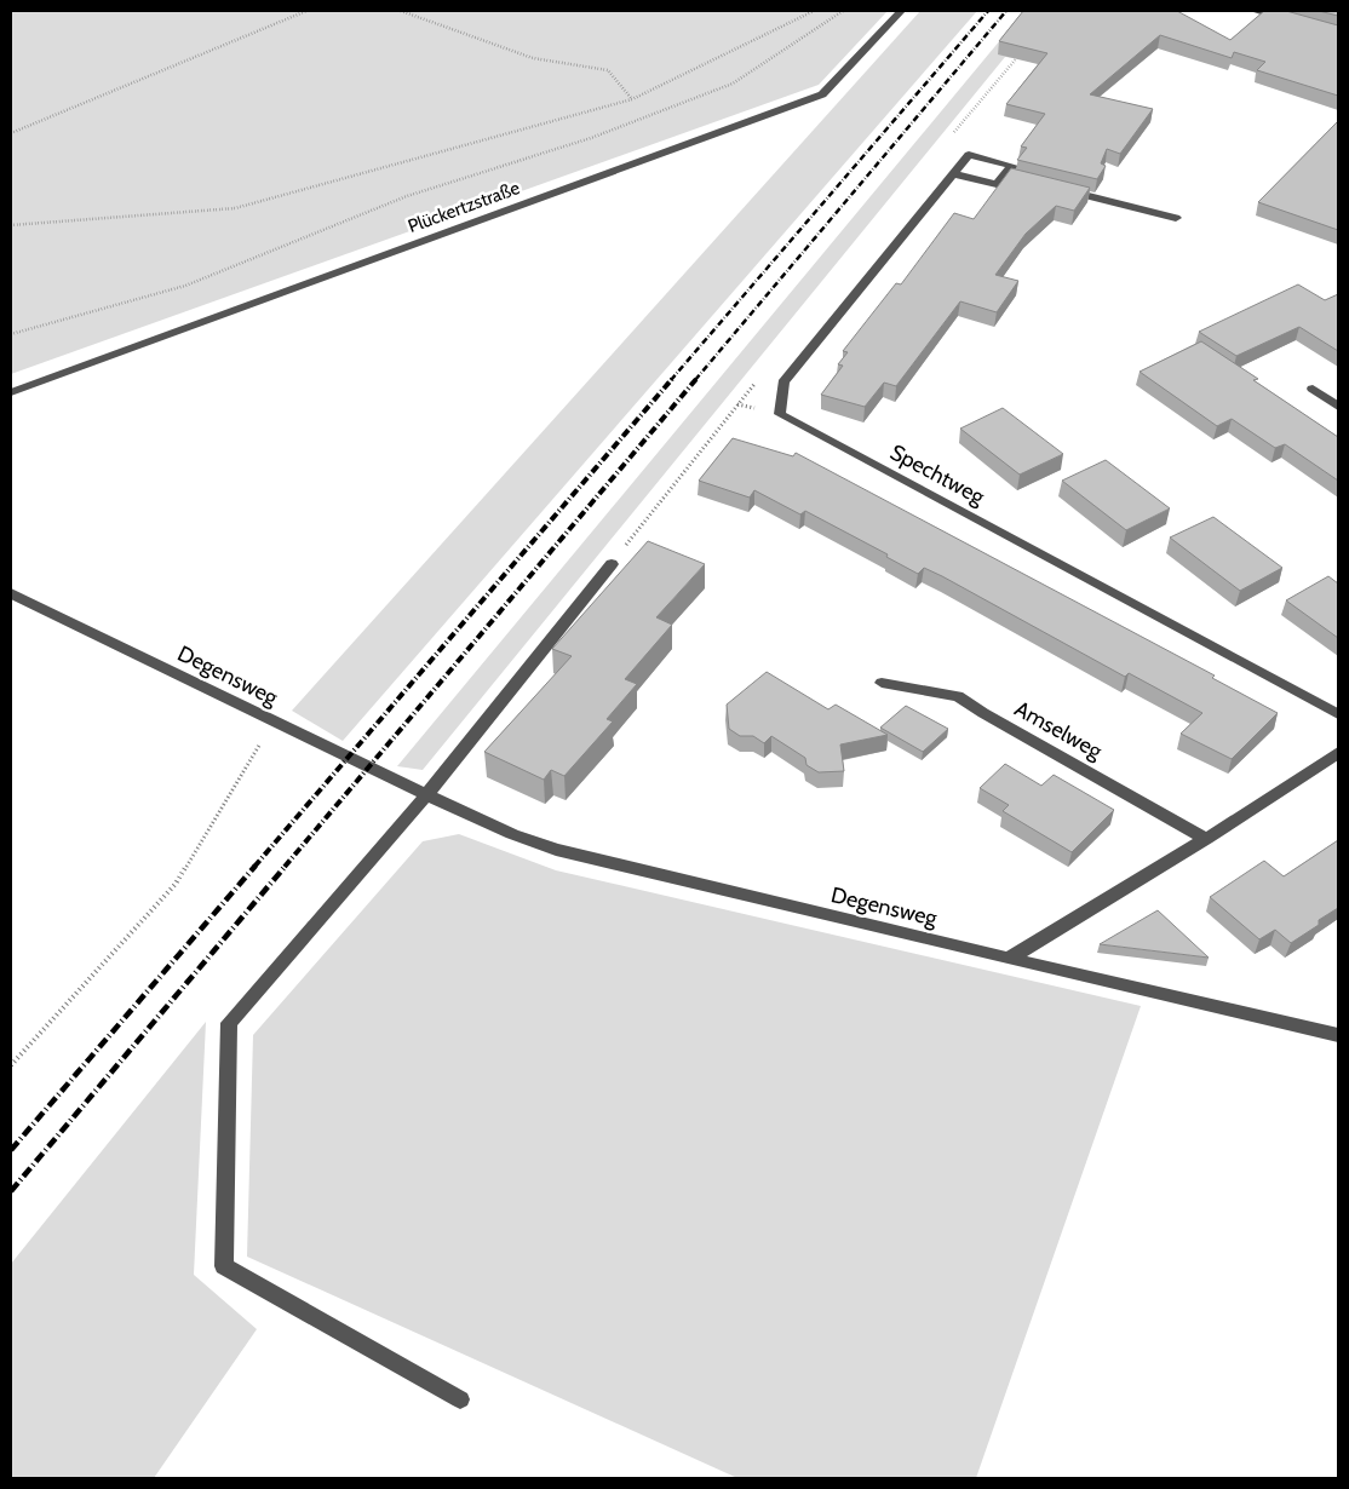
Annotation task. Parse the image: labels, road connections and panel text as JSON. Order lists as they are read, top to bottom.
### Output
{
  "streets": {
    "street": [
      "Plückertzstraße",
      "Spechtweg",
      "Degensweg",
      "Amselweg"
    ]
  }
}
